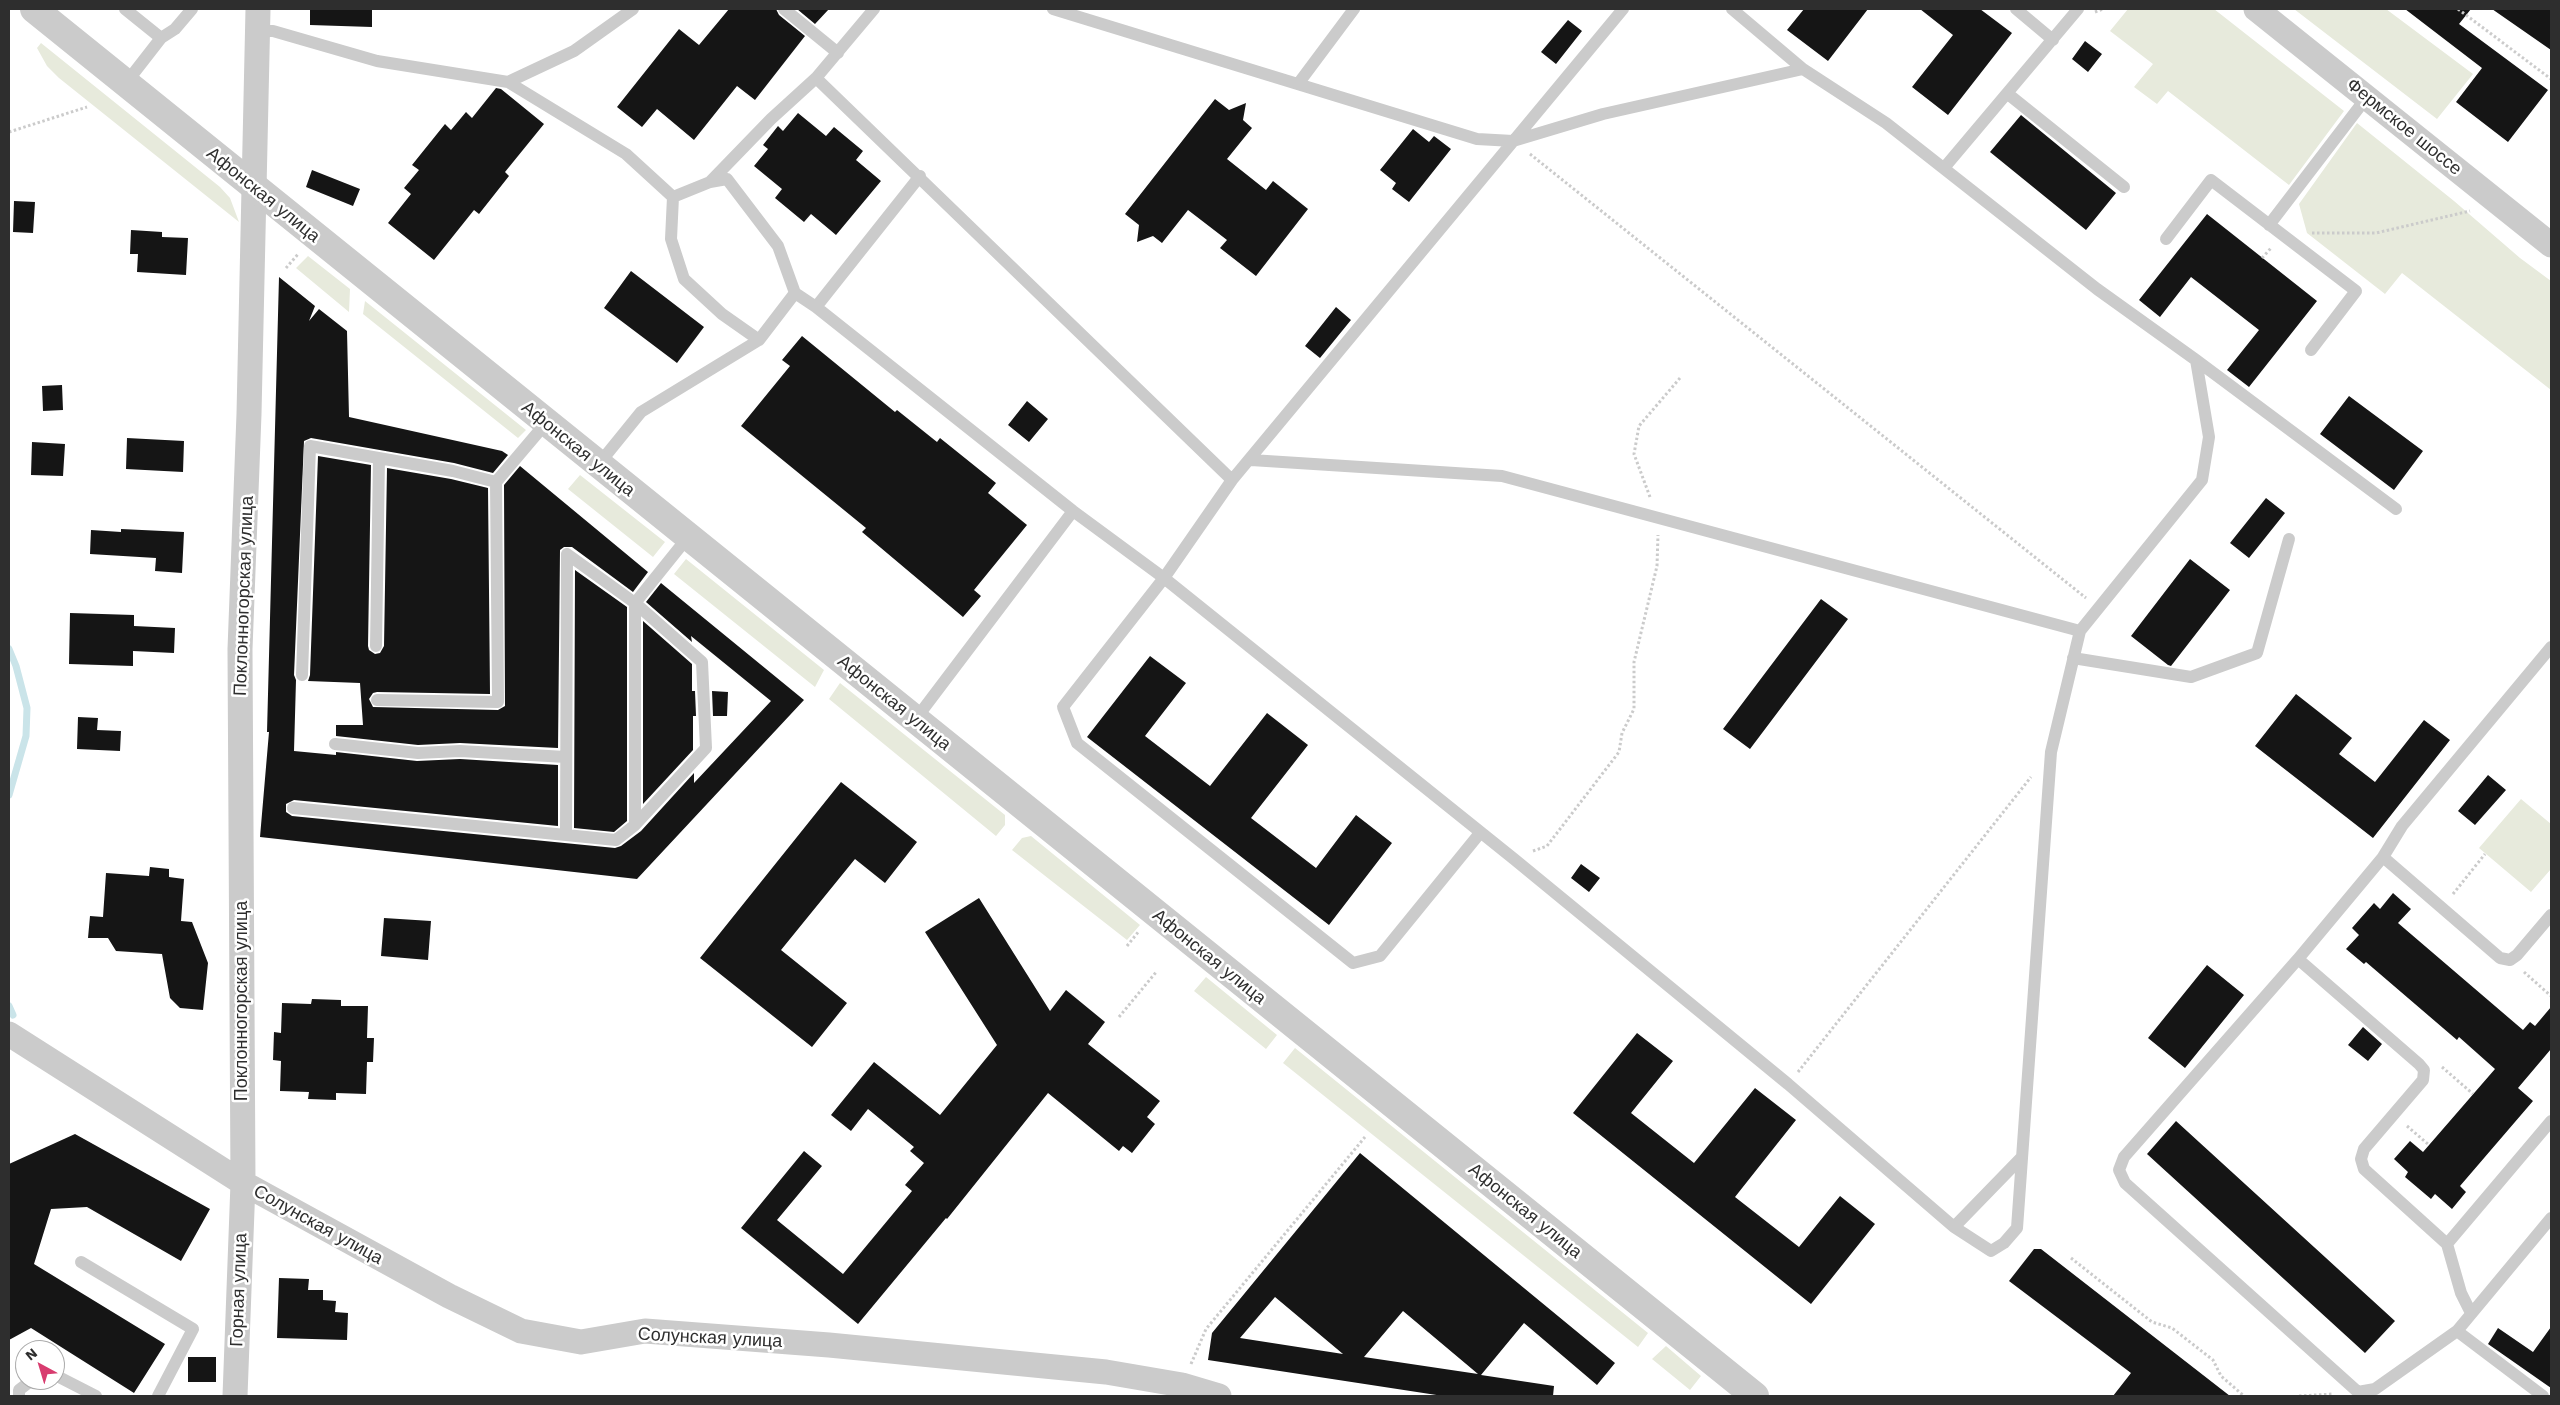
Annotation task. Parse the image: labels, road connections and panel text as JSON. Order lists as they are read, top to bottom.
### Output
{
  "streets": {
    "street": [
      "Фермское шоссе",
      "Афонская улица",
      "Поклонногорская улица",
      "Солунская улица",
      "Горная улица"
    ]
  },
  "crossings": [
    ["Афонская улица", "Поклонногорская улица"],
    ["Поклонногорская улица", "Солунская улица"],
    ["Поклонногорская улица", "Горная улица"],
    ["Солунская улица", "Горная улица"]
  ],
  "north": "top left"
}
